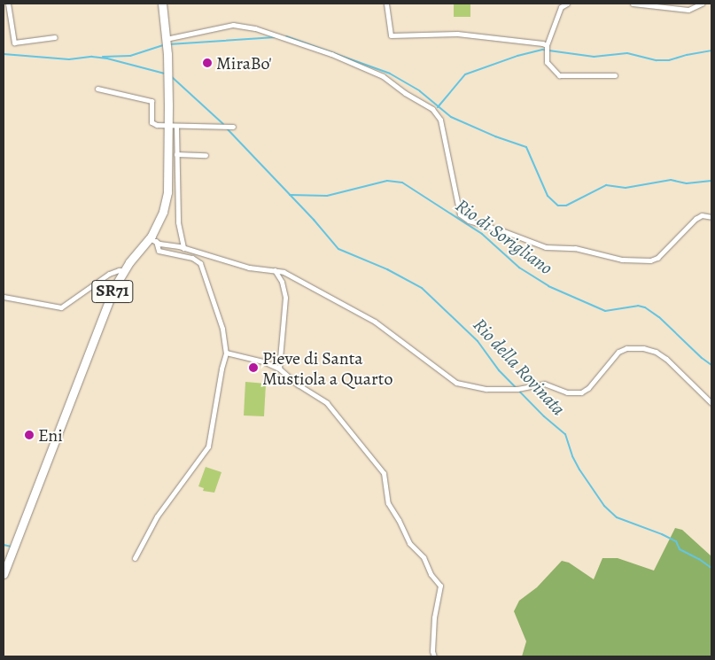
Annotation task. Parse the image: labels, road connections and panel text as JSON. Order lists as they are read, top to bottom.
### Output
{
  "streets": {
    "main road": ["SR71"]
  },
  "water": ["Rio di Sorigliano", "Rio della Rovinata"],
  "places": ["MiraBo'", "Pieve di Santa Mustiola a Quarto", "Eni"]
}
